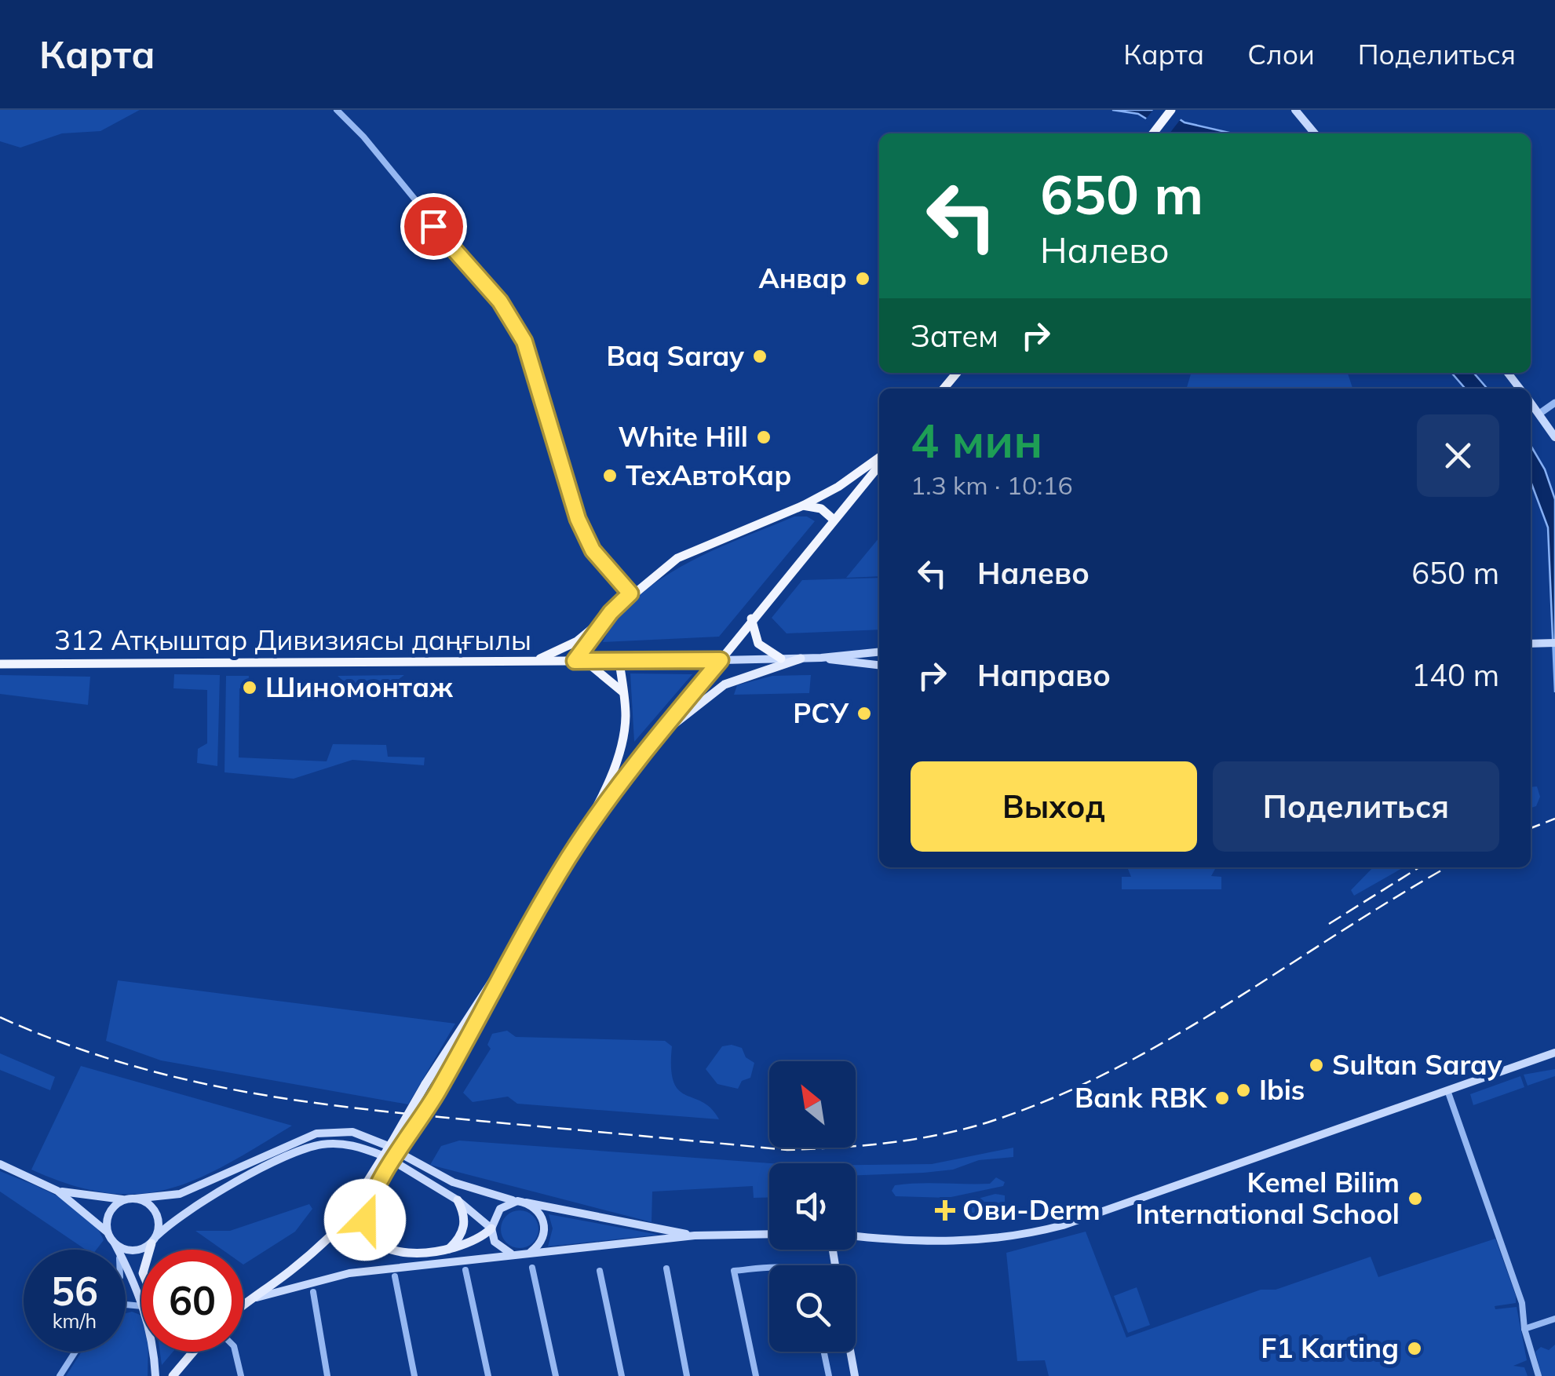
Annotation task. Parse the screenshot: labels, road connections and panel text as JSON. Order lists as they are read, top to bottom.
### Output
{
  "streets": {
    "highway": ["312 Атқыштар Дивизиясы даңғылы"]
  },
  "places": {
    "other": [
      "Анвар",
      "Baq Saray",
      "White Hill",
      "ТехАвтоКар",
      "Шиномонтаж",
      "РСУ",
      "Sultan Saray",
      "Ibis",
      "Bank RBK",
      "Kemel Bilim International School",
      "F1 Karting"
    ],
    "health": ["Ови-Derm"]
  },
  "north": "top left",
  "page": {
    "header": "Карта",
    "nav": ["Карта", "Слои", "Поделиться"],
    "turn": ["650 m", "Налево"],
    "then": "Затем",
    "heading": ["4 мин", "1.3 km · 10:16"],
    "list": [
      {
        "name": "Налево",
        "value": "650 m"
      },
      {
        "name": "Направо",
        "value": "140 m"
      }
    ],
    "buttons": ["Выход", "Поделиться"],
    "speed": "56 km/h",
    "limit": "60"
  }
}
